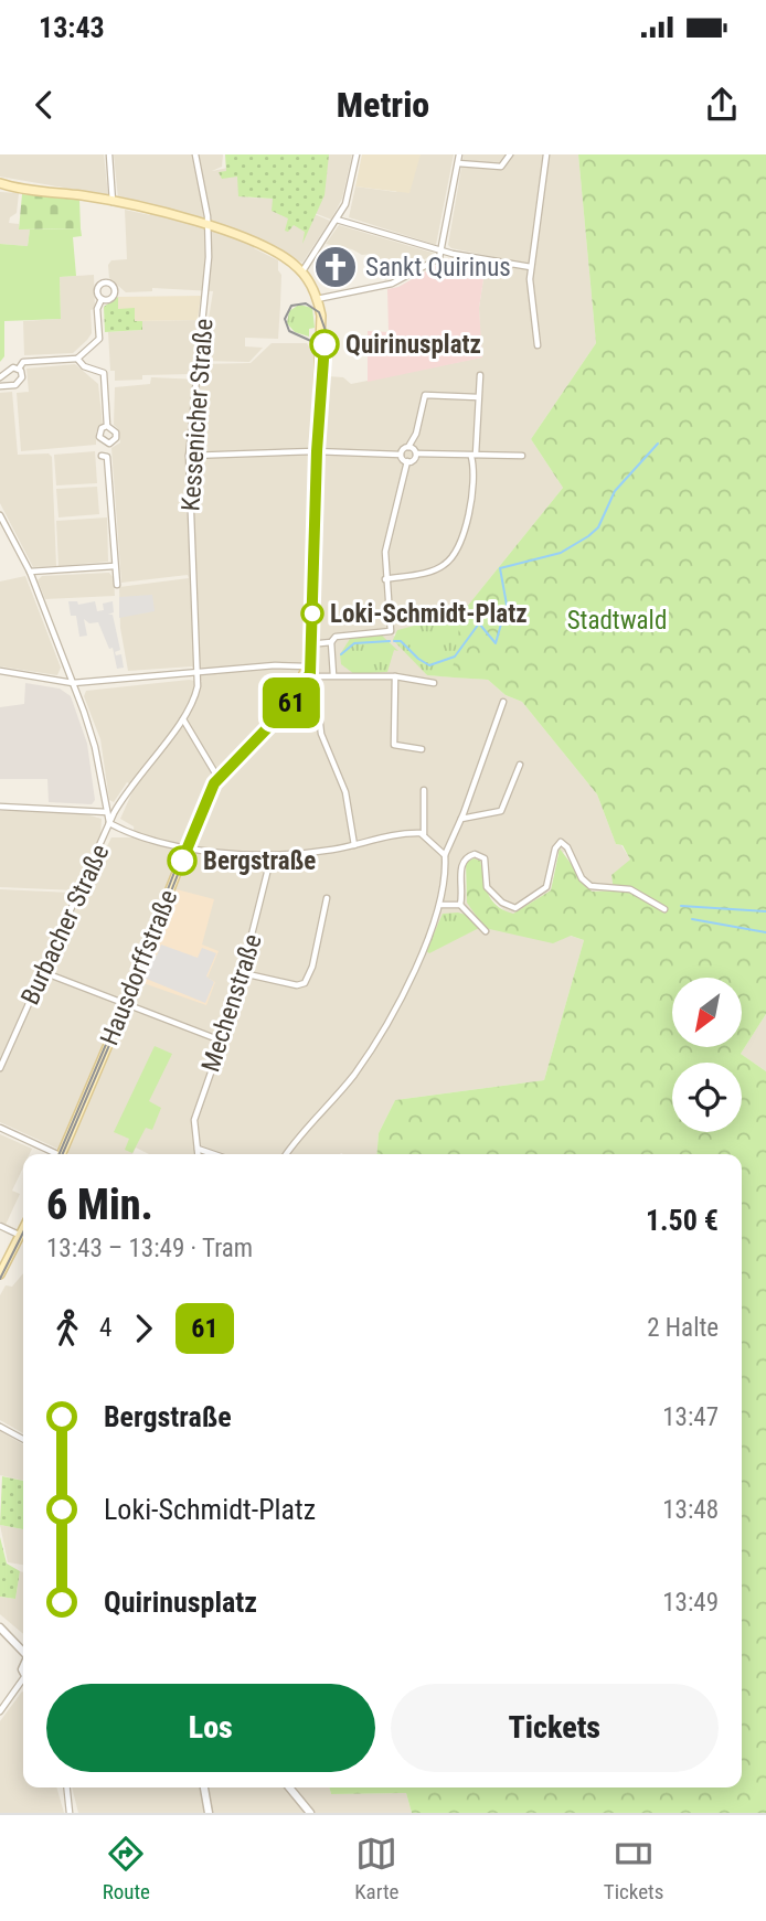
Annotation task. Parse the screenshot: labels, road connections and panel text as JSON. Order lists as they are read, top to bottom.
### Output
{
  "streets": {
    "main road": ["Hausdorffstraße"],
    "street": ["Kessenicher Straße", "Burbacher Straße", "Mechenstraße"]
  },
  "crossings": [
    ["Kessenicher Straße", "Burbacher Straße"]
  ],
  "parks": ["Stadtwald"],
  "places": {
    "church": ["Sankt Quirinus"],
    "other": ["Quirinusplatz", "Loki-Schmidt-Platz", "Bergstraße"]
  },
  "lines": ["tram line 61"],
  "north": "bottom left",
  "page": {
    "status": "13:43",
    "header": "Metrio",
    "on_map": "61",
    "heading": ["6 Min.", "13:43 – 13:49 · Tram", "1.50 €"],
    "legs": ["4", "61", "2 Halte"],
    "list": [
      {
        "name": "Bergstraße",
        "value": "13:47"
      },
      {
        "name": "Loki-Schmidt-Platz",
        "value": "13:48"
      },
      {
        "name": "Quirinusplatz",
        "value": "13:49"
      }
    ],
    "buttons": ["Los", "Tickets"],
    "tabs": ["Route", "Karte", "Tickets"]
  }
}
